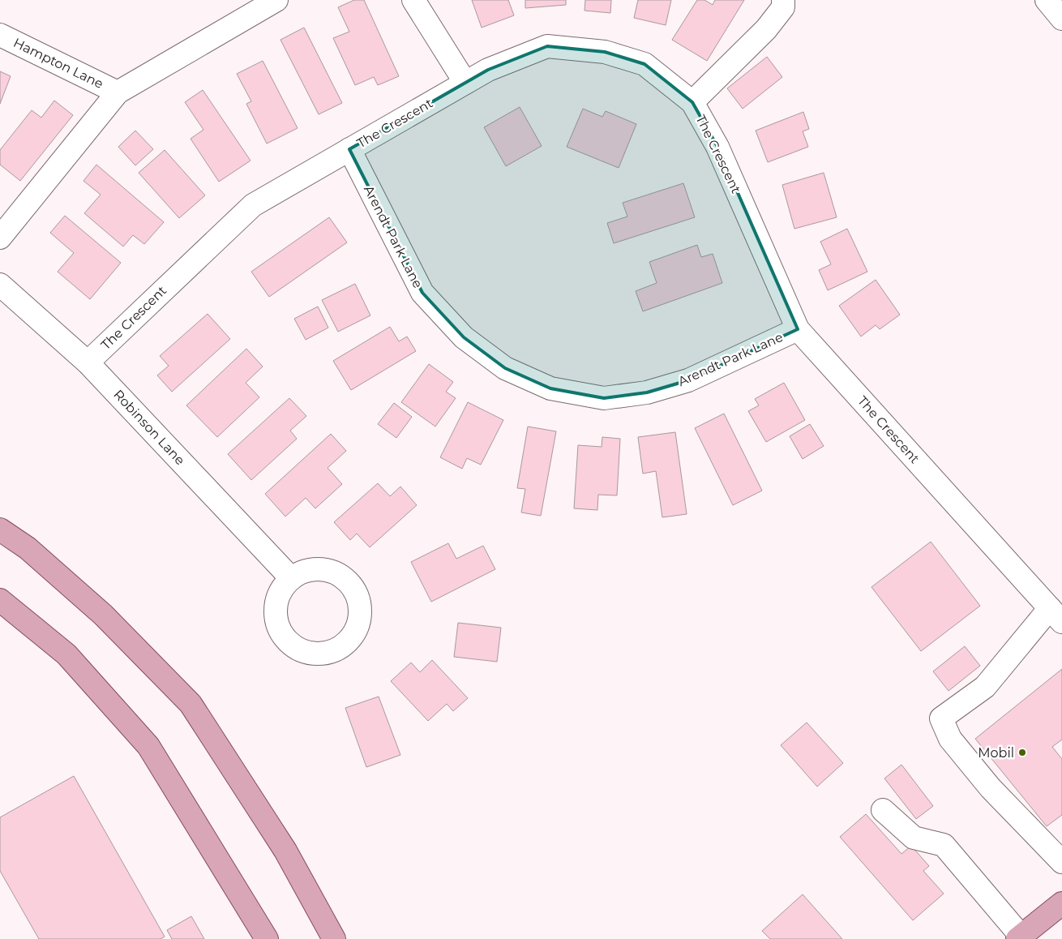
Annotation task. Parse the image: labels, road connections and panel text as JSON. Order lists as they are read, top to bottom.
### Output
{
  "streets": {
    "street": [
      "Hampton Lane",
      "The Crescent",
      "Arendt Park Lane",
      "Robinson Lane"
    ]
  },
  "crossings": [
    ["The Crescent", "Arendt Park Lane"],
    ["The Crescent", "Robinson Lane"]
  ],
  "places": ["Mobil"]
}
